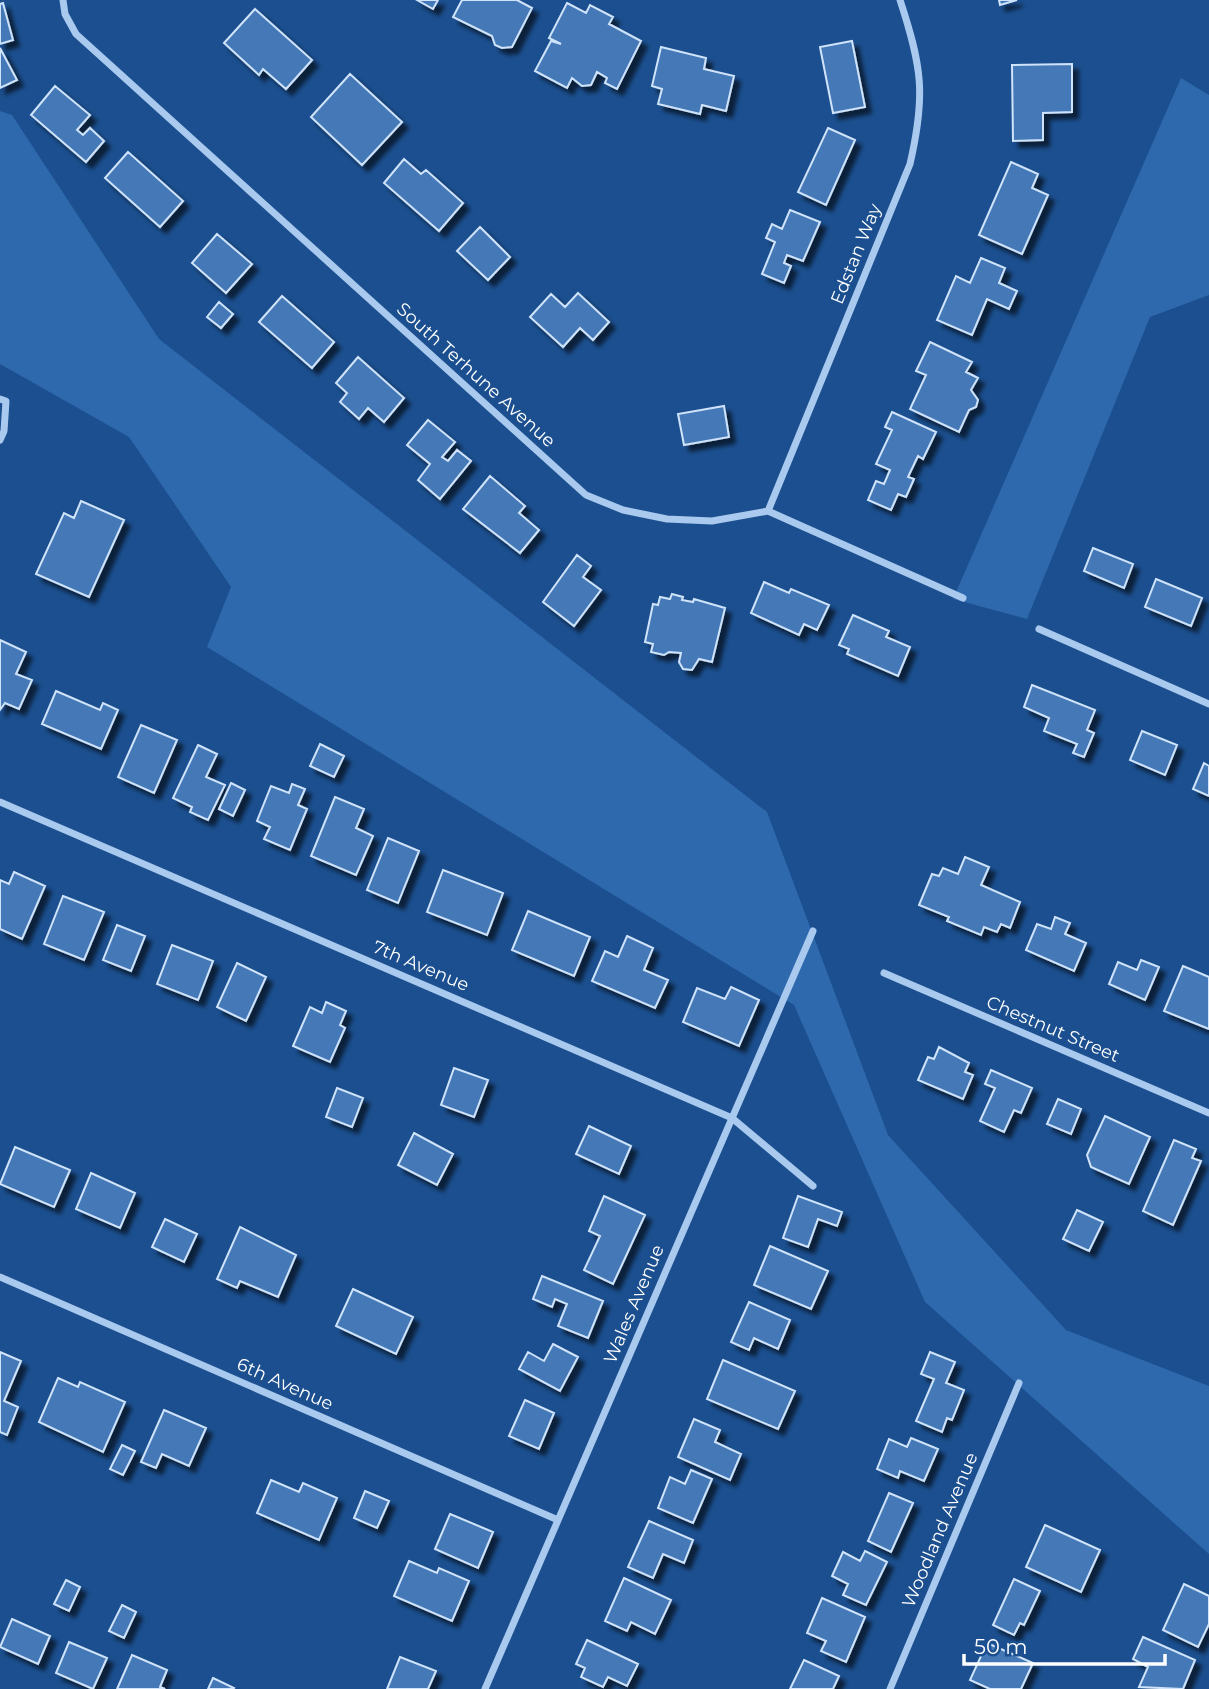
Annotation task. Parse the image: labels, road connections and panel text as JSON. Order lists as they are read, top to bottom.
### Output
{
  "streets": {
    "street": [
      "Edstan Way",
      "South Terhune Avenue",
      "7th Avenue",
      "Chestnut Street",
      "Wales Avenue",
      "6th Avenue",
      "Woodland Avenue"
    ]
  },
  "crossings": [
    ["Edstan Way", "South Terhune Avenue"],
    ["7th Avenue", "Wales Avenue"],
    ["Wales Avenue", "6th Avenue"]
  ],
  "scale_bar": "50 m"
}
